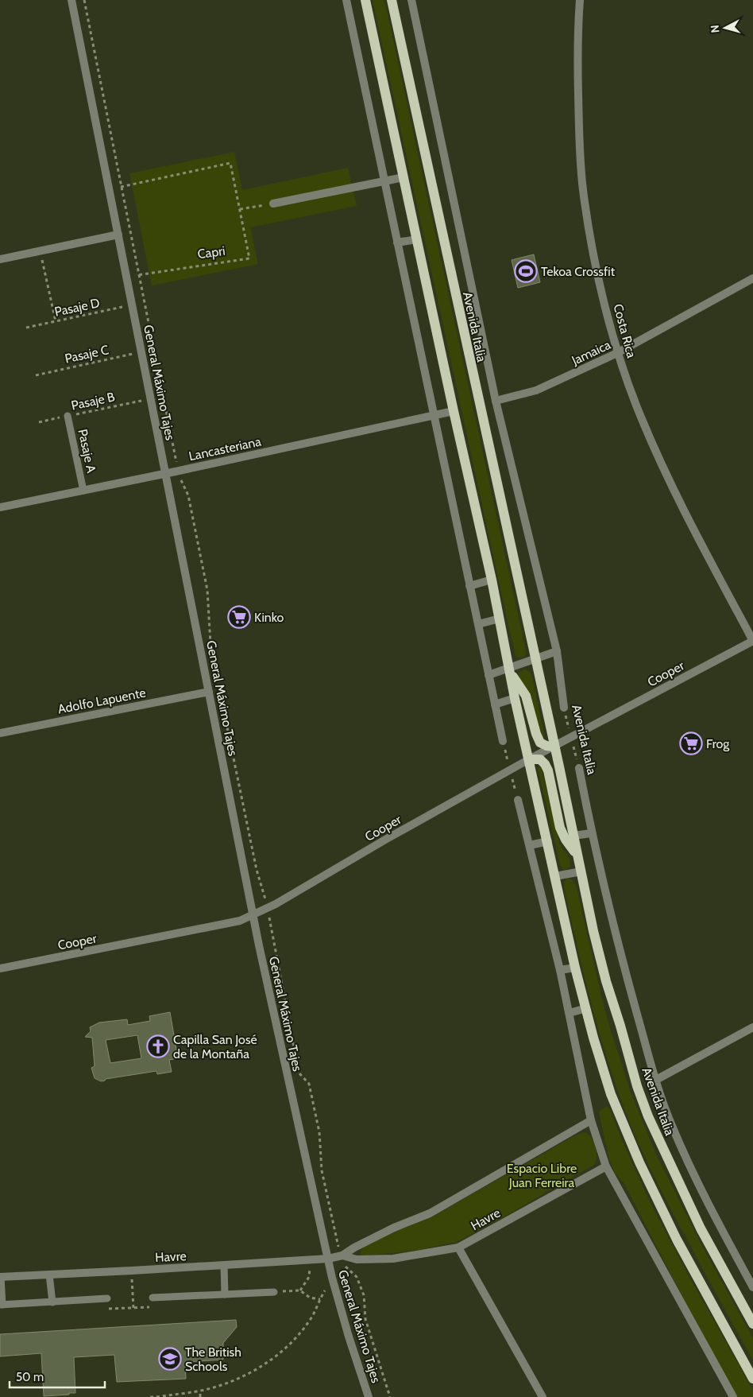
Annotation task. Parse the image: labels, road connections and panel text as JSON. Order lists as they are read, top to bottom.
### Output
{
  "streets": {
    "main road": ["Avenida Italia"],
    "street": [
      "Costa Rica",
      "Jamaica",
      "General Máximo Tajes",
      "Lancasteriana",
      "Cooper",
      "Adolfo Lapuente",
      "Havre"
    ],
    "lane": ["Pasaje A"],
    "path": [
      "Capri",
      "Pasaje D",
      "Pasaje C",
      "Pasaje B"
    ]
  },
  "crossings": [
    ["Capri", "General Máximo Tajes"],
    ["Pasaje D", "General Máximo Tajes"],
    ["Avenida Italia", "Jamaica"],
    ["Avenida Italia", "Cooper"],
    ["Costa Rica", "Jamaica"],
    ["Costa Rica", "Cooper"],
    ["Pasaje C", "General Máximo Tajes"],
    ["General Máximo Tajes", "Pasaje B"],
    ["General Máximo Tajes", "Lancasteriana"],
    ["General Máximo Tajes", "Cooper"],
    ["General Máximo Tajes", "Adolfo Lapuente"],
    ["General Máximo Tajes", "Havre"],
    ["Pasaje B", "Pasaje A"],
    ["Lancasteriana", "Pasaje A"]
  ],
  "parks": ["Espacio Libre Juan Ferreira"],
  "places": {
    "sports": ["Tekoa Crossfit"],
    "supermarket": ["Kinko", "Frog"],
    "church": ["Capilla San José de la Montaña"],
    "school or university": ["The British Schools"]
  },
  "scale_bar": "50 m",
  "north": "left"
}
